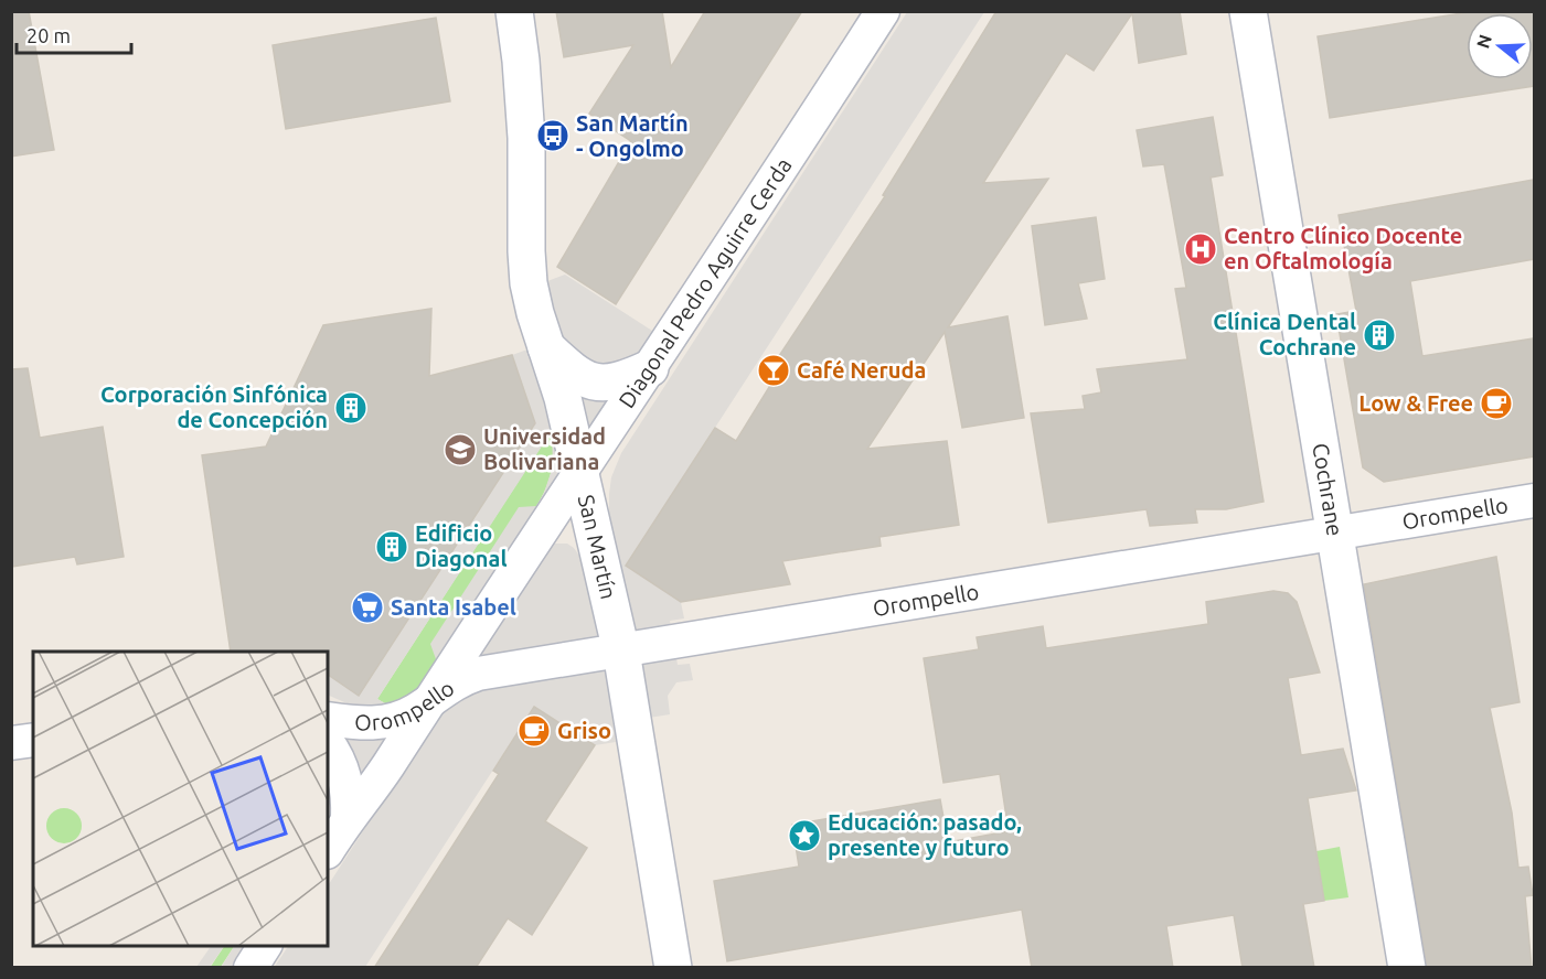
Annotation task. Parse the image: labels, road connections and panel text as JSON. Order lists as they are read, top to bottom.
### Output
{
  "streets": {
    "main road": ["Cochrane", "San Martín"],
    "street": ["Diagonal Pedro Aguirre Cerda", "Orompello"]
  },
  "crossings": [
    ["Diagonal Pedro Aguirre Cerda", "Orompello"],
    ["Diagonal Pedro Aguirre Cerda", "San Martín"],
    ["Cochrane", "Orompello"],
    ["Orompello", "San Martín"]
  ],
  "places": {
    "bus stop": ["San Martín - Ongolmo"],
    "hospital": ["Centro Clínico Docente en Oftalmología"],
    "building": ["Clínica Dental Cochrane", "Corporación Sinfónica de Concepción", "Edificio Diagonal"],
    "bar": ["Café Neruda"],
    "cafe": ["Low & Free", "Griso"],
    "school or university": ["Universidad Bolivariana"],
    "supermarket": ["Santa Isabel"],
    "place": ["Educación: pasado, presente y futuro"]
  },
  "scale_bar": "20 m",
  "north": "left"
}
